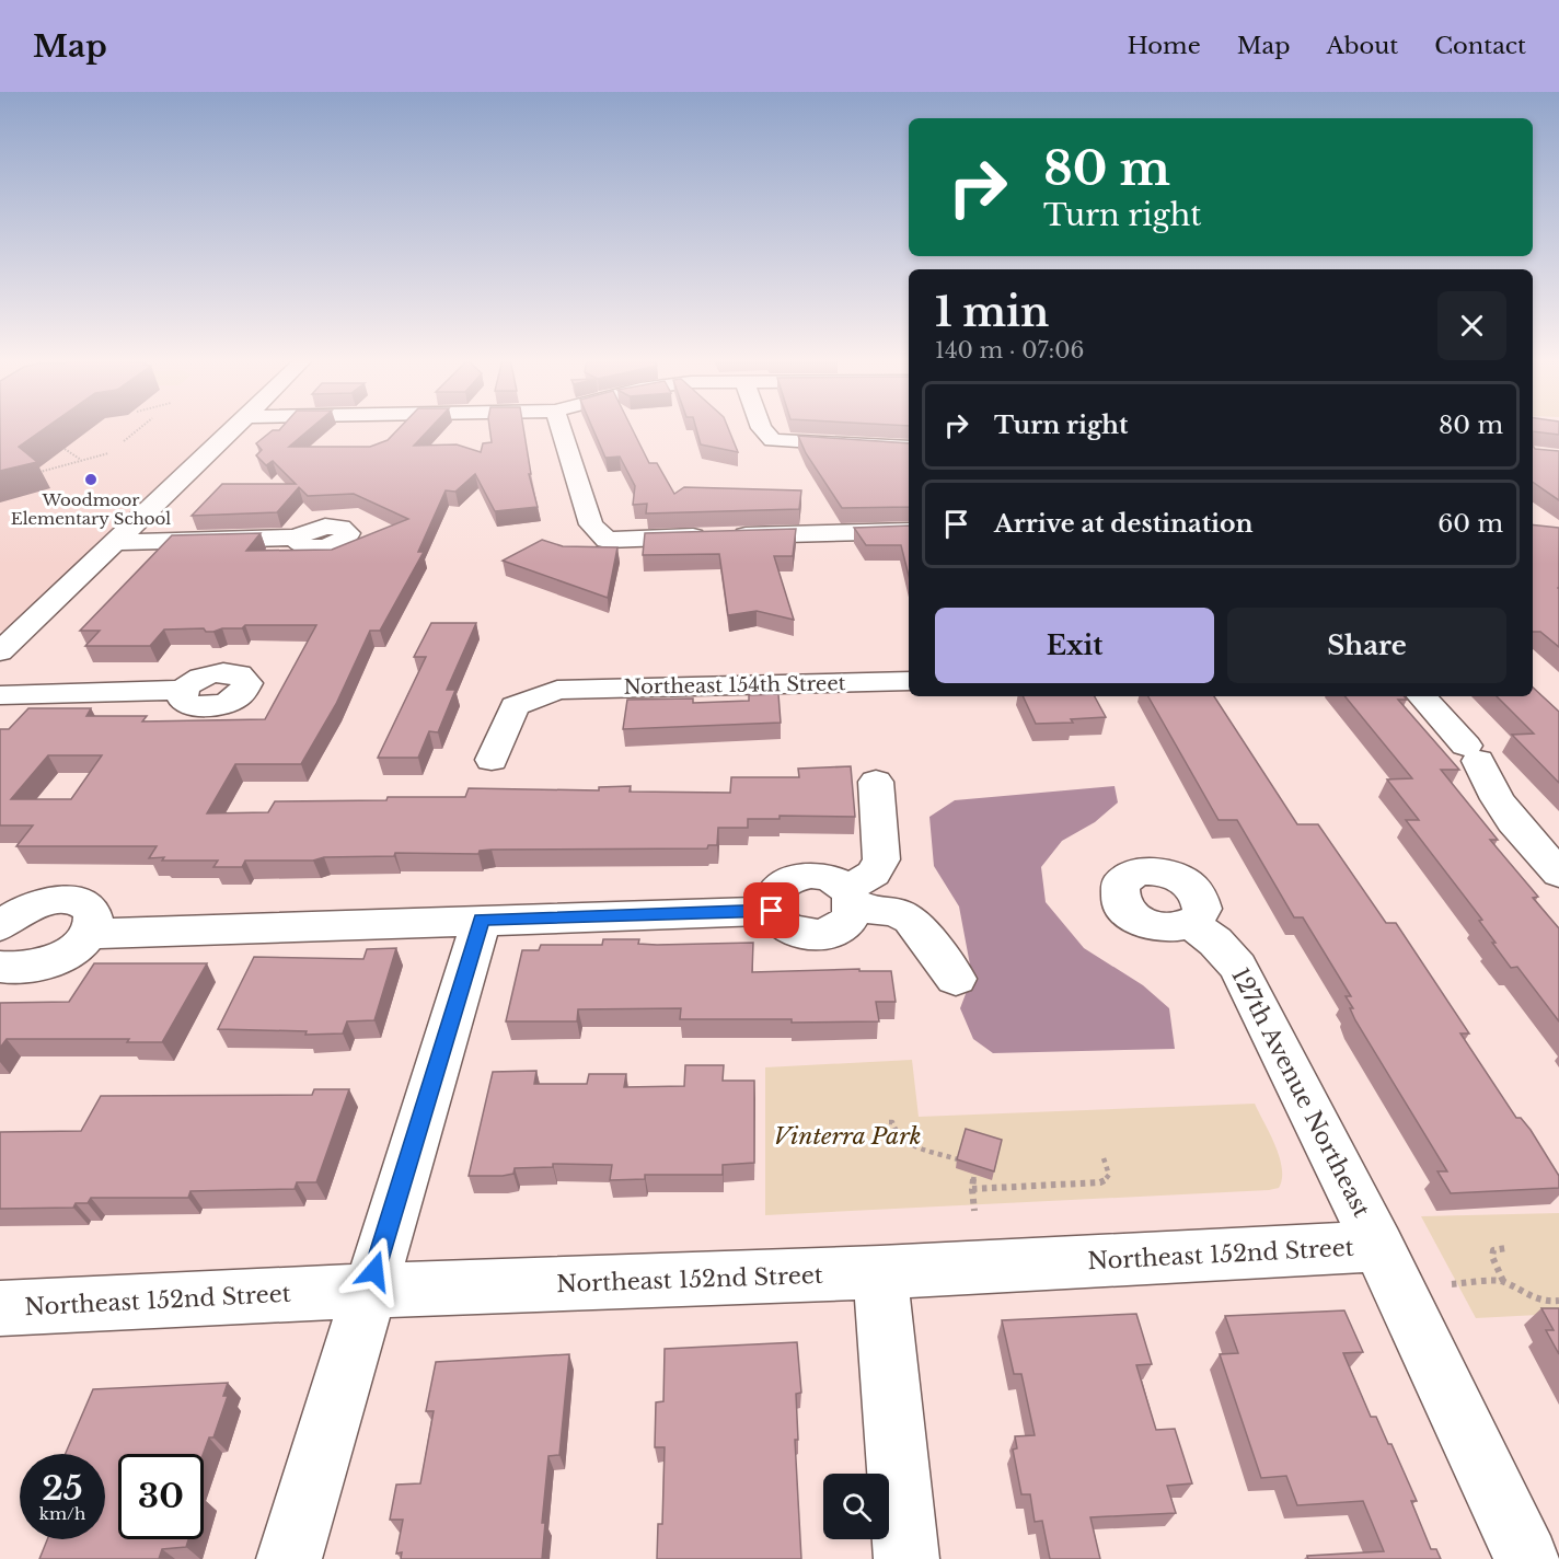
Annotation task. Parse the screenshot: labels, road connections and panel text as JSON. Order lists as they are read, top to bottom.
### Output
{
  "streets": {
    "street": ["Northeast 154th Street", "127th Avenue Northeast", "Northeast 152nd Street"]
  },
  "crossings": [
    ["127th Avenue Northeast", "Northeast 152nd Street"]
  ],
  "parks": ["Vinterra Park"],
  "places": ["Woodmoor Elementary School"],
  "page": {
    "header": "Map",
    "nav": [
      "Home",
      "Map",
      "About",
      "Contact"
    ],
    "turn": ["80 m", "Turn right"],
    "heading": ["1 min", "140 m · 07:06"],
    "list": [
      {
        "name": "Turn right",
        "value": "80 m"
      },
      {
        "name": "Arrive at destination",
        "value": "60 m"
      }
    ],
    "buttons": ["Exit", "Share"],
    "speed": "25 km/h",
    "limit": "30"
  }
}
